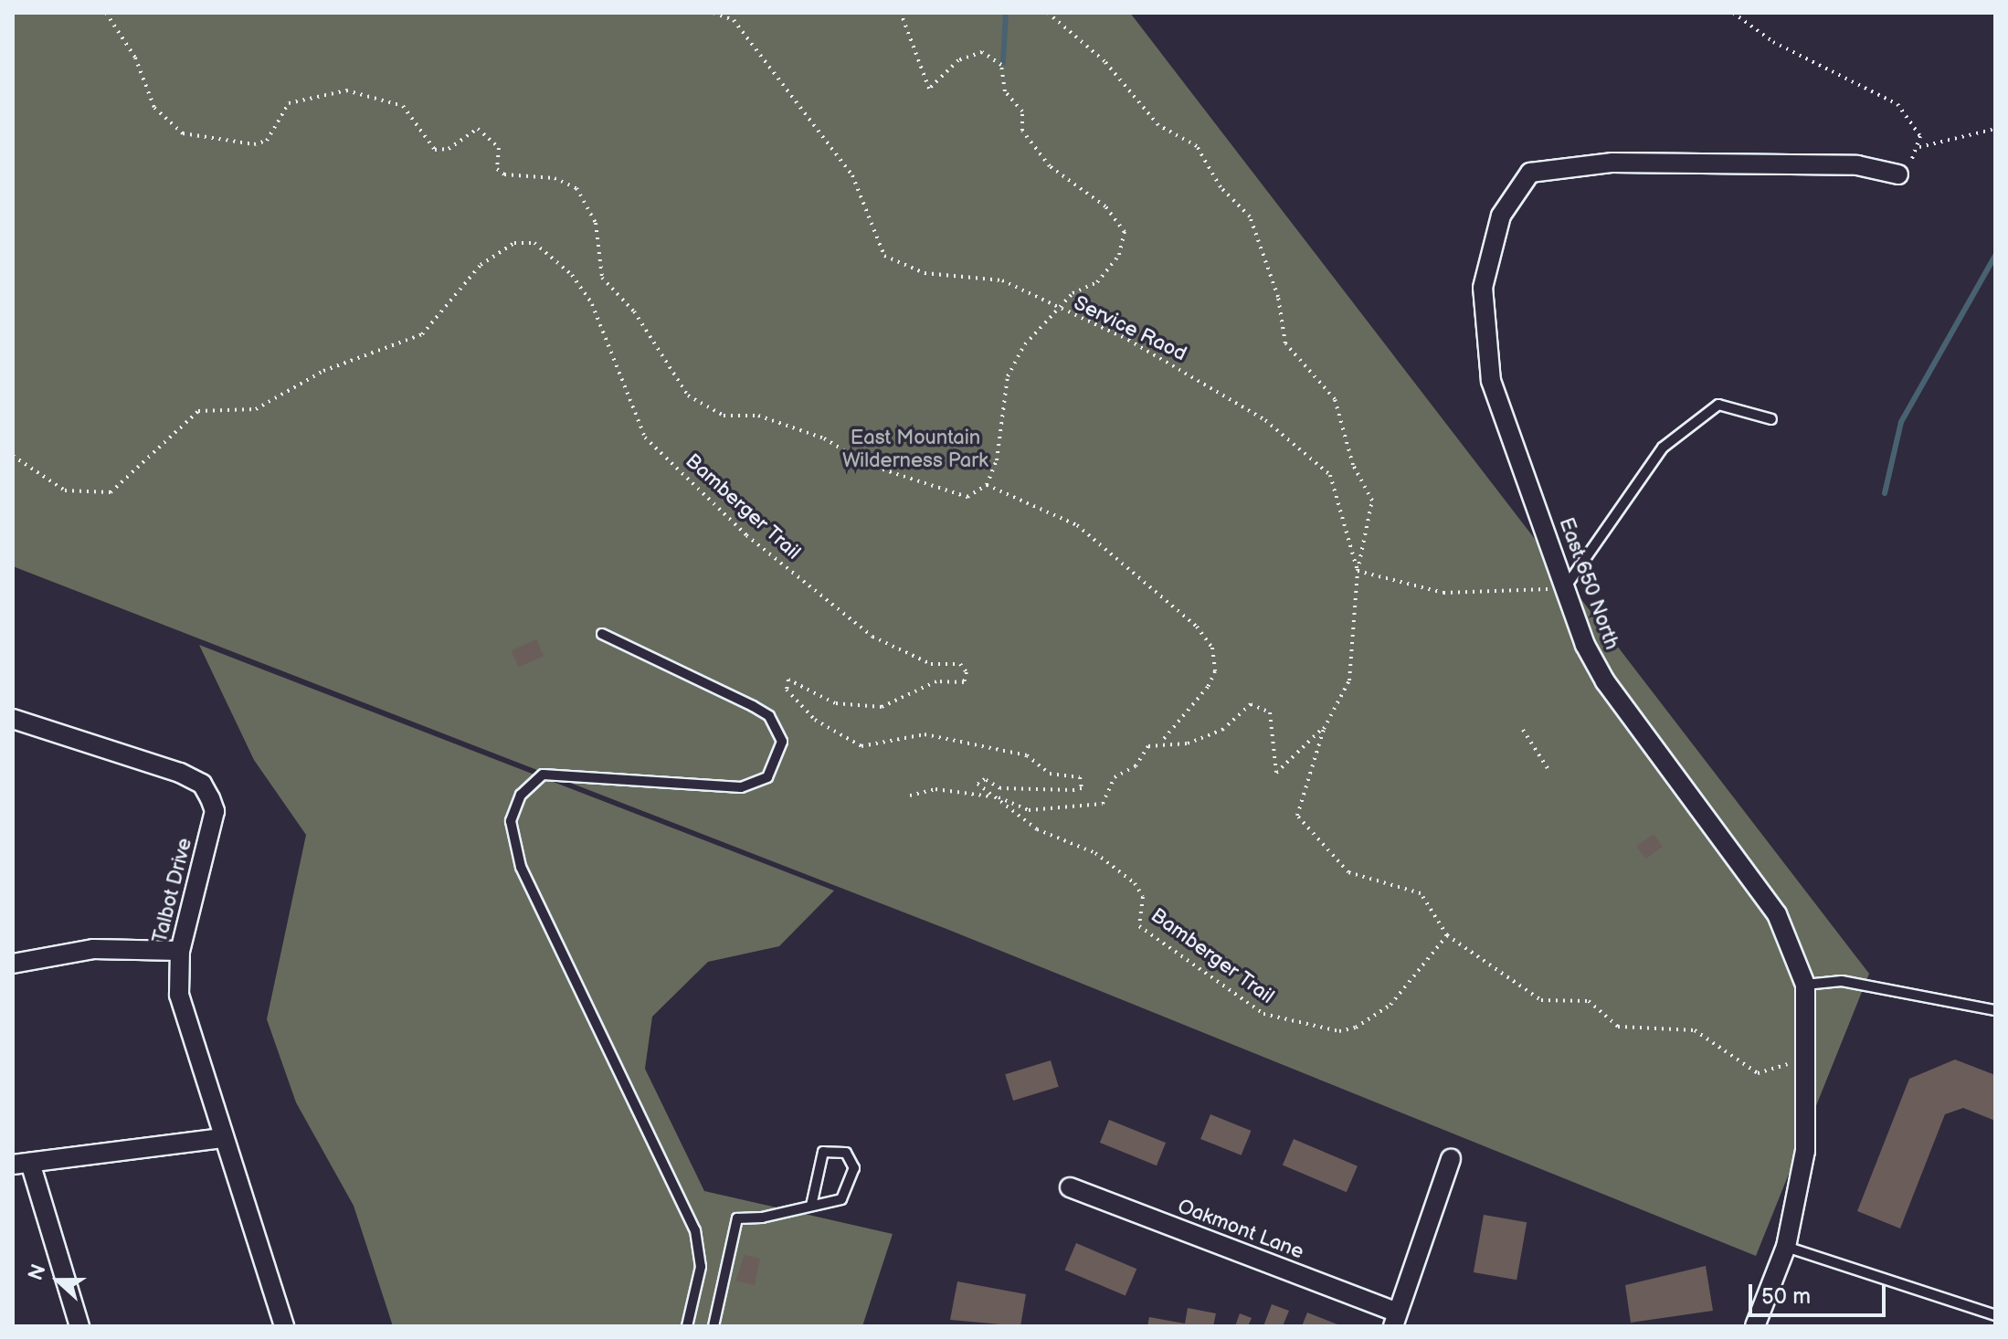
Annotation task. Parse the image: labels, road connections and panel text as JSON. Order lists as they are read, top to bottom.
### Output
{
  "streets": {
    "street": ["East 650 North", "Talbot Drive", "Oakmont Lane"],
    "path": ["Service Raod", "Bamberger Trail"]
  },
  "parks": ["East Mountain Wilderness Park"],
  "scale_bar": "50 m",
  "north": "left"
}
